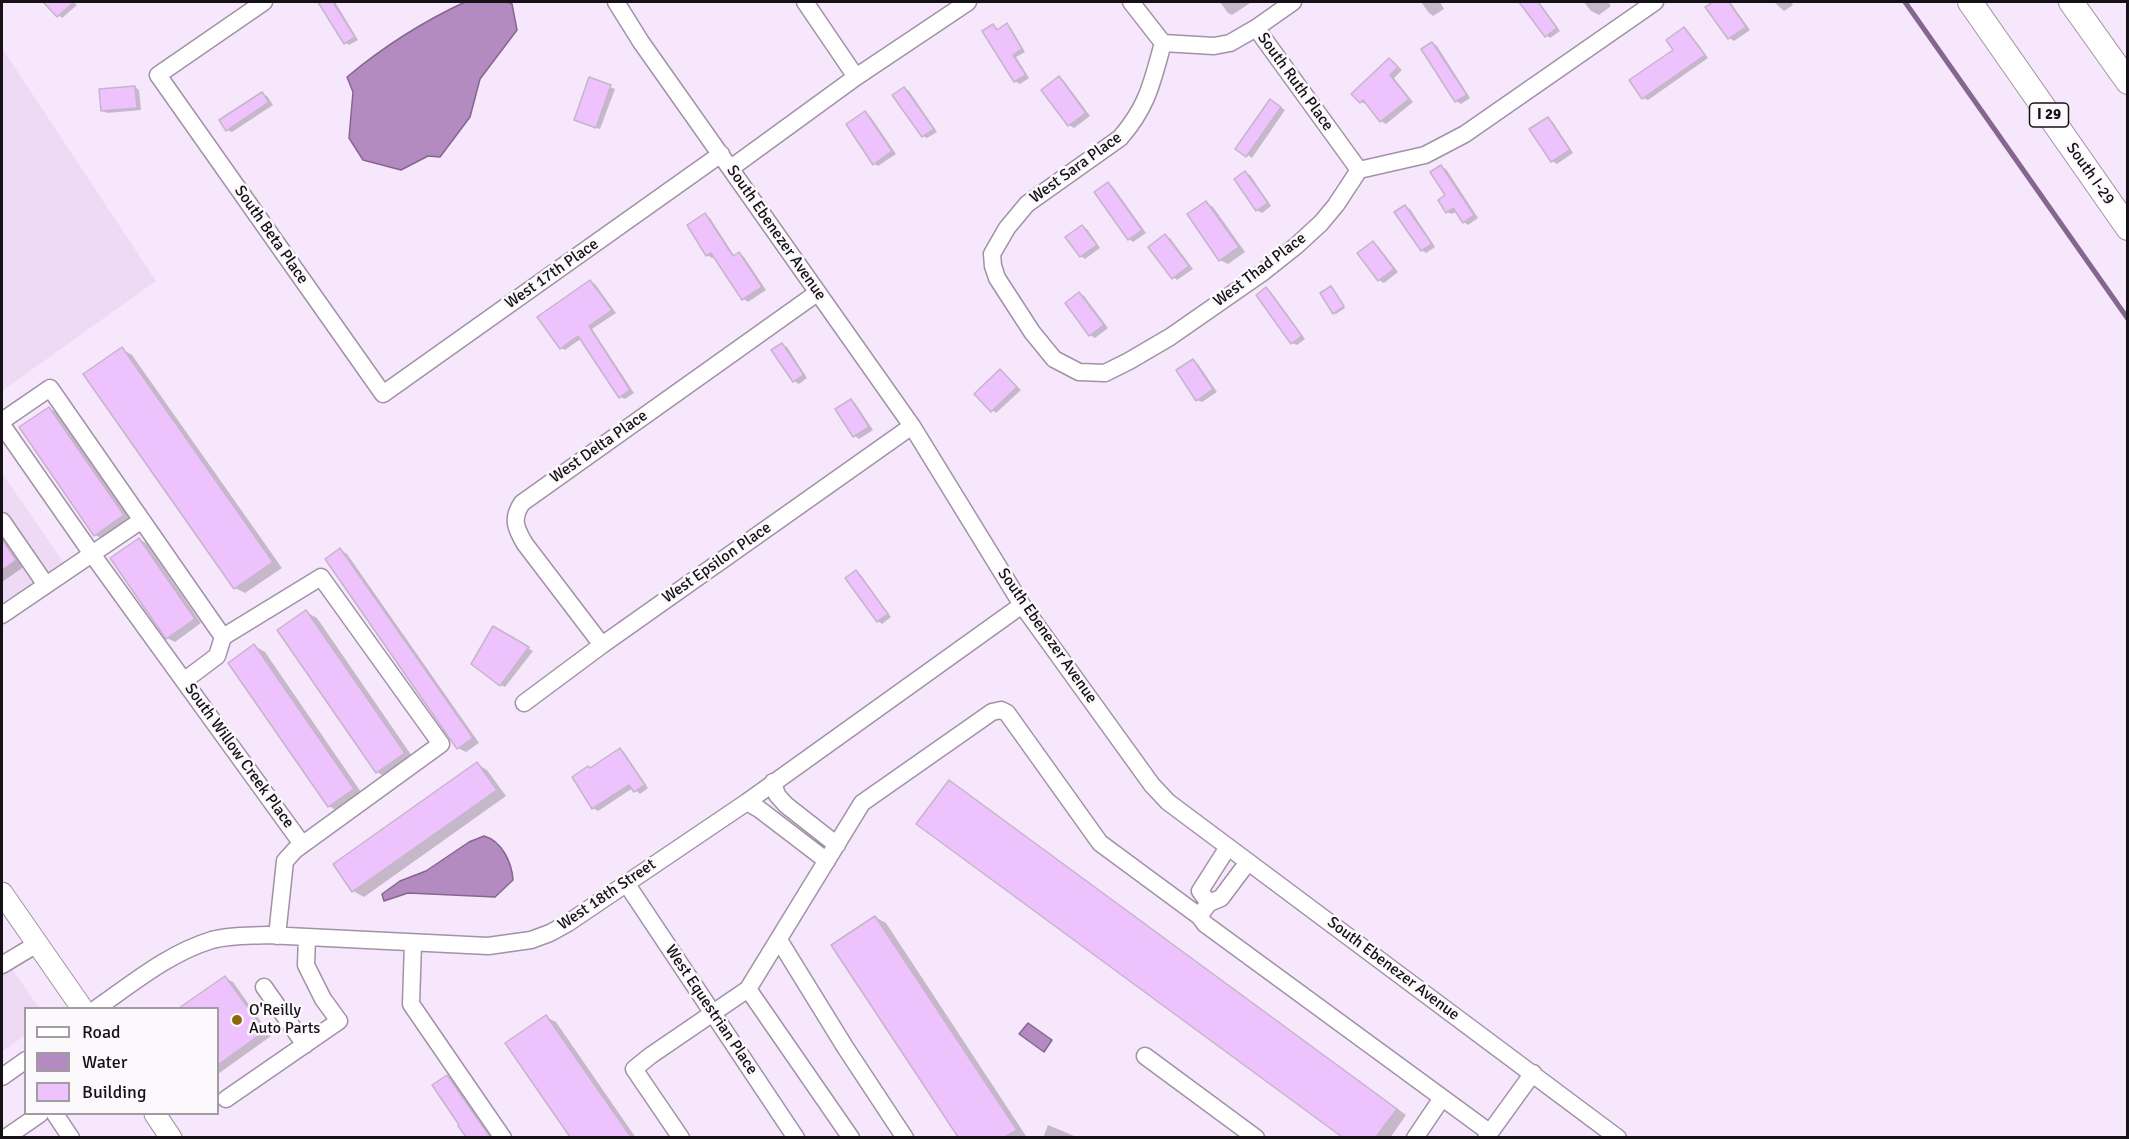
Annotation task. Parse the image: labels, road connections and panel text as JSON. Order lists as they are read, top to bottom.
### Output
{
  "streets": {
    "highway": ["I 29", "South I-29"],
    "street": [
      "South Ruth Place",
      "West Sara Place",
      "South Ebenezer Avenue",
      "South Beta Place",
      "West Thad Place",
      "West 17th Place",
      "West Delta Place",
      "West Epsilon Place",
      "South Willow Creek Place",
      "West 18th Street",
      "West Equestrian Place"
    ]
  },
  "crossings": [
    ["South Ruth Place", "West Sara Place"],
    ["South Ruth Place", "West Thad Place"],
    ["West Sara Place", "West Thad Place"],
    ["South Ebenezer Avenue", "West 17th Place"],
    ["South Ebenezer Avenue", "West Delta Place"],
    ["South Ebenezer Avenue", "West Epsilon Place"],
    ["South Ebenezer Avenue", "West 18th Street"],
    ["South Beta Place", "West 17th Place"],
    ["West Delta Place", "West Epsilon Place"],
    ["West 18th Street", "West Equestrian Place"]
  ],
  "places": ["O'Reilly Auto Parts"],
  "legend": ["Road", "Water", "Building"]
}
